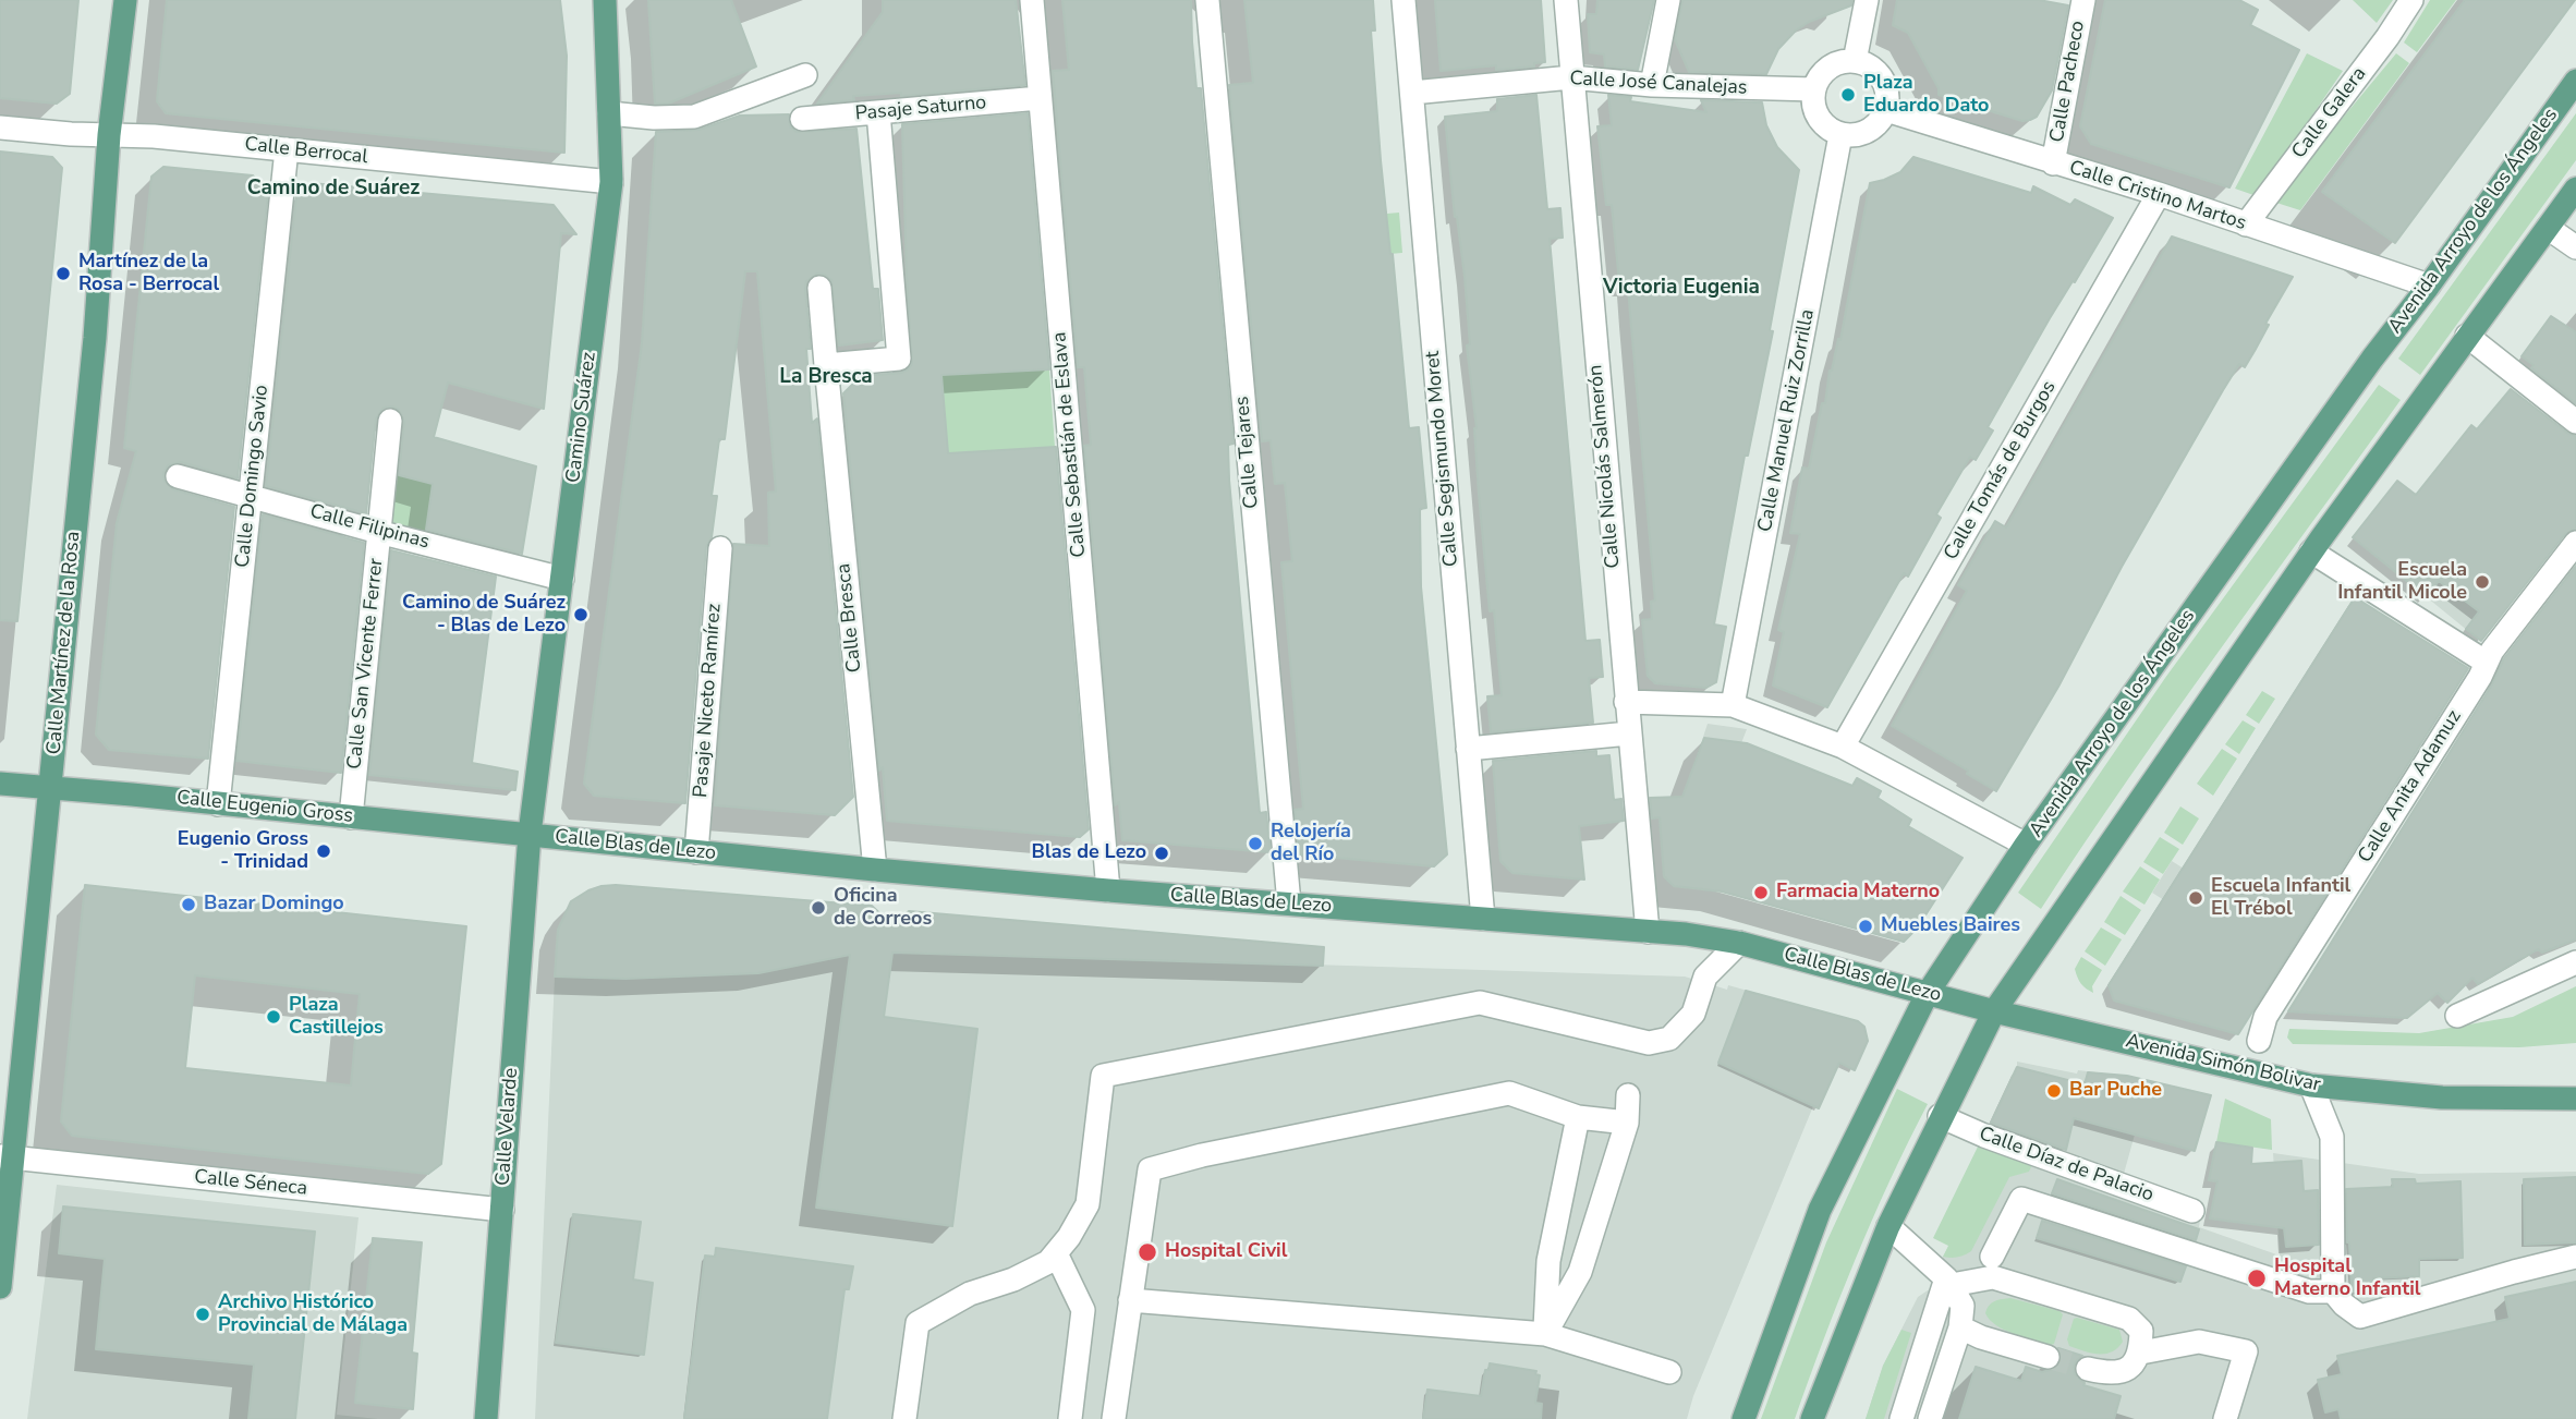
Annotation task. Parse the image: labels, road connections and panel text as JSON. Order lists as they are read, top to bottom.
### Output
{
  "streets": {
    "main road": [
      "Avenida Arroyo de los Ángeles",
      "Camino Suárez",
      "Calle Martínez de la Rosa",
      "Calle Eugenio Gross",
      "Calle Blas de Lezo",
      "Avenida Simón Bolivar",
      "Calle Velarde"
    ],
    "street": [
      "Calle Pacheco",
      "Calle José Canalejas",
      "Pasaje Saturno",
      "Calle Galera",
      "Calle Berrocal",
      "Calle Cristino Martos",
      "Calle Manuel Ruiz Zorrilla",
      "Calle Sebastián de Eslava",
      "Calle Tejares",
      "Calle Segismundo Moret",
      "Calle Nicolás Salmerón",
      "Calle Tomás de Burgos",
      "Calle Domingo Savio",
      "Calle Filipinas",
      "Calle Bresca",
      "Calle San Vicente Ferrer",
      "Pasaje Niceto Ramírez",
      "Calle Anita Adamuz",
      "Calle Díaz de Palacio",
      "Calle Séneca"
    ]
  },
  "crossings": [
    ["Calle Pacheco", "Calle Cristino Martos"],
    ["Calle José Canalejas", "Calle Cristino Martos"],
    ["Calle José Canalejas", "Calle Manuel Ruiz Zorrilla"],
    ["Calle José Canalejas", "Calle Segismundo Moret"],
    ["Calle José Canalejas", "Calle Nicolás Salmerón"],
    ["Pasaje Saturno", "Calle Sebastián de Eslava"],
    ["Calle Galera", "Calle Cristino Martos"],
    ["Calle Berrocal", "Camino Suárez"],
    ["Calle Berrocal", "Calle Domingo Savio"],
    ["Calle Berrocal", "Calle Martínez de la Rosa"],
    ["Calle Cristino Martos", "Avenida Arroyo de los Ángeles"],
    ["Calle Cristino Martos", "Calle Manuel Ruiz Zorrilla"],
    ["Calle Cristino Martos", "Calle Tomás de Burgos"],
    ["Avenida Arroyo de los Ángeles", "Calle Blas de Lezo"],
    ["Camino Suárez", "Calle Filipinas"],
    ["Camino Suárez", "Calle Eugenio Gross"],
    ["Camino Suárez", "Calle Blas de Lezo"],
    ["Camino Suárez", "Calle Velarde"],
    ["Calle Sebastián de Eslava", "Calle Blas de Lezo"],
    ["Calle Tejares", "Calle Blas de Lezo"],
    ["Calle Segismundo Moret", "Calle Blas de Lezo"],
    ["Calle Nicolás Salmerón", "Calle Blas de Lezo"],
    ["Calle Domingo Savio", "Calle Filipinas"],
    ["Calle Domingo Savio", "Calle Eugenio Gross"],
    ["Calle Filipinas", "Calle San Vicente Ferrer"],
    ["Calle Bresca", "Calle Blas de Lezo"],
    ["Calle Martínez de la Rosa", "Calle Eugenio Gross"],
    ["Calle Martínez de la Rosa", "Calle Séneca"],
    ["Calle San Vicente Ferrer", "Calle Eugenio Gross"],
    ["Pasaje Niceto Ramírez", "Calle Blas de Lezo"],
    ["Calle Eugenio Gross", "Calle Blas de Lezo"],
    ["Calle Eugenio Gross", "Calle Velarde"],
    ["Calle Blas de Lezo", "Avenida Simón Bolivar"],
    ["Calle Blas de Lezo", "Calle Velarde"],
    ["Calle Velarde", "Calle Séneca"]
  ],
  "districts": ["Camino de Suárez", "Victoria Eugenia", "La Bresca"],
  "places": [
    "Plaza Eduardo Dato",
    "Martínez de la Rosa - Berrocal",
    "Escuela Infantil Micole",
    "Camino de Suárez - Blas de Lezo",
    "Relojería del Río",
    "Eugenio Gross - Trinidad",
    "Blas de Lezo",
    "Farmacia Materno",
    "Escuela Infantil El Trébol",
    "Bazar Domingo",
    "Oficina de Correos",
    "Muebles Baires",
    "Plaza Castillejos",
    "Bar Puche",
    "Hospital Civil",
    "Hospital Materno Infantil",
    "Archivo Histórico Provincial de Málaga"
  ]
}
